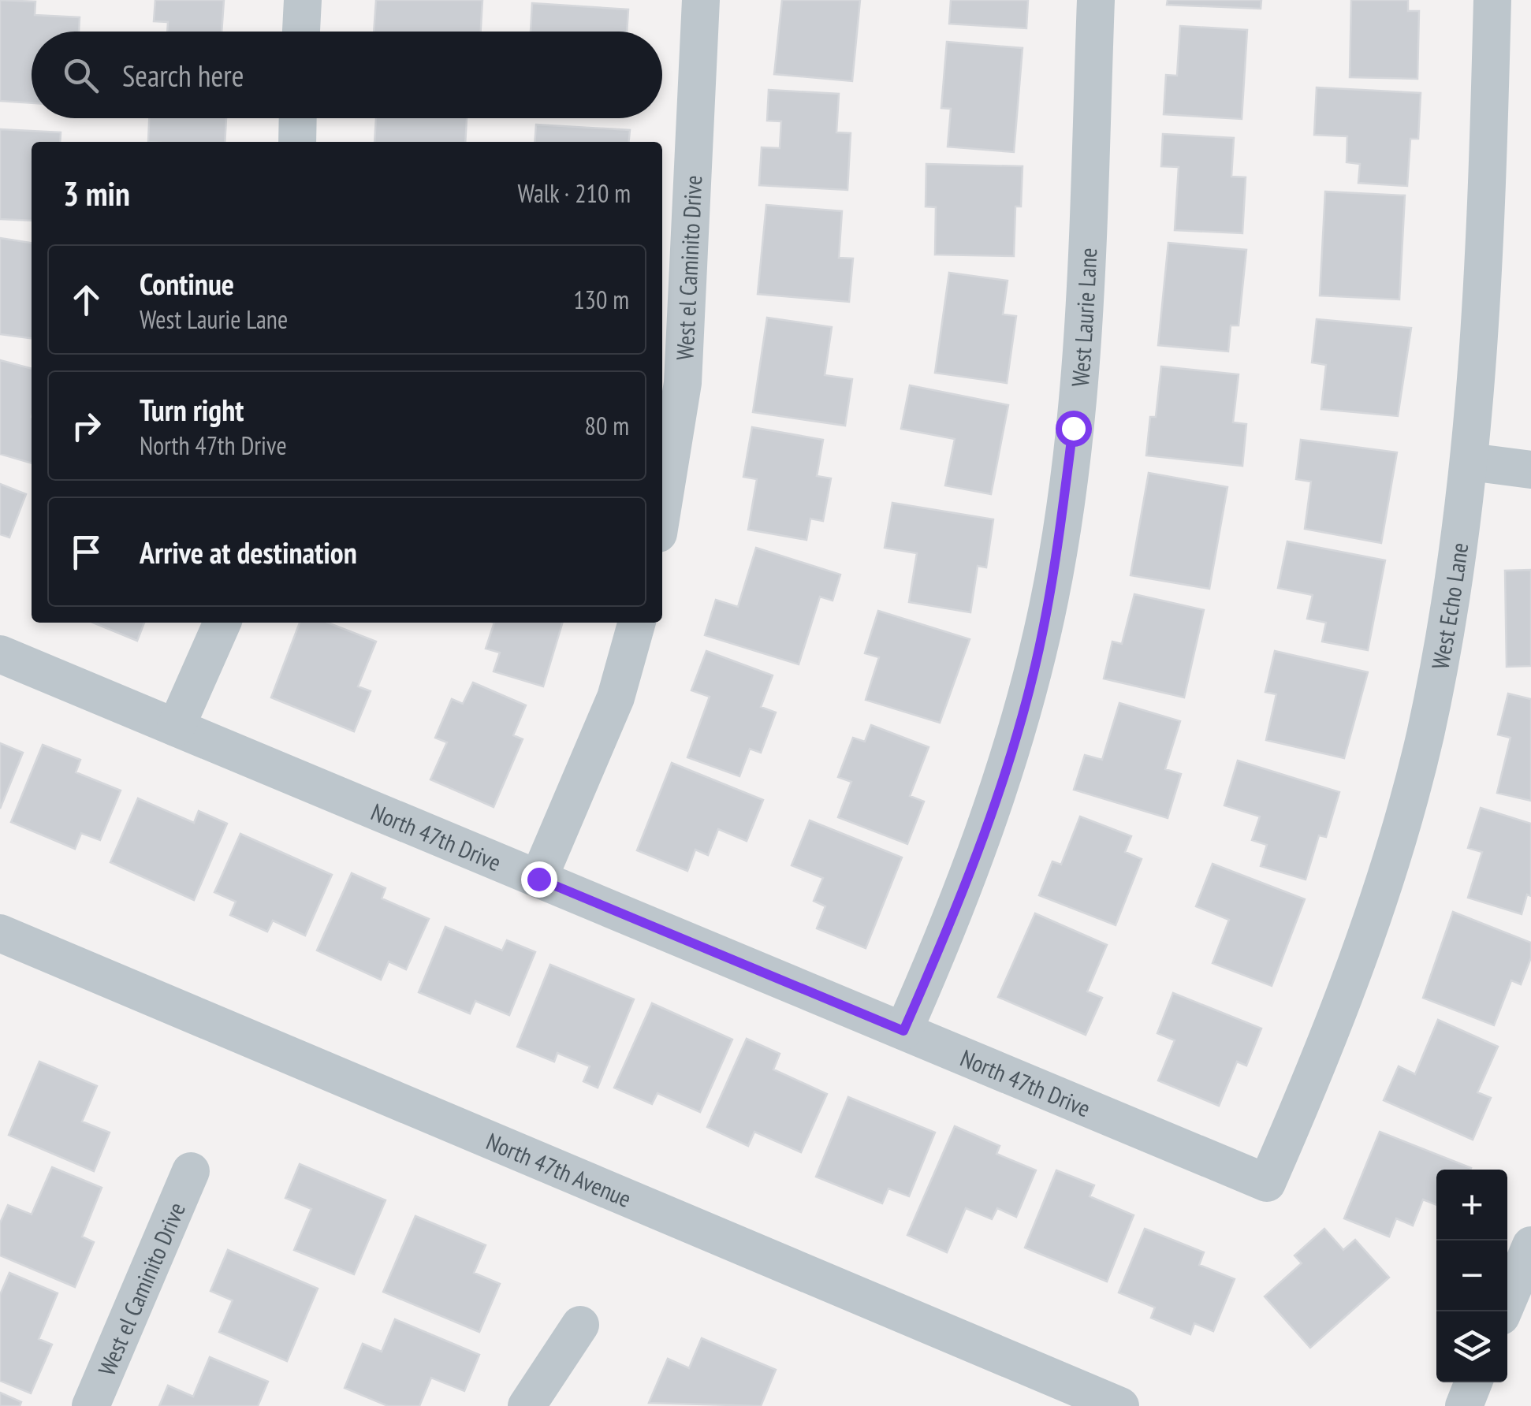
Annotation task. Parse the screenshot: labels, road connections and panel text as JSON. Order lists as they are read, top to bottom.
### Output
{
  "streets": {
    "street": [
      "West el Caminito Drive",
      "West Laurie Lane",
      "West Echo Lane",
      "North 47th Drive",
      "North 47th Avenue"
    ]
  },
  "crossings": [
    ["West Laurie Lane", "North 47th Drive"],
    ["West Echo Lane", "North 47th Drive"]
  ],
  "page": {
    "search": "Search here",
    "heading": ["3 min", "Walk · 210 m"],
    "list": [
      ["Continue", "West Laurie Lane", "130 m"],
      ["Turn right", "North 47th Drive", "80 m"],
      "Arrive at destination"
    ],
    "map_buttons": ["+", "−"]
  }
}
